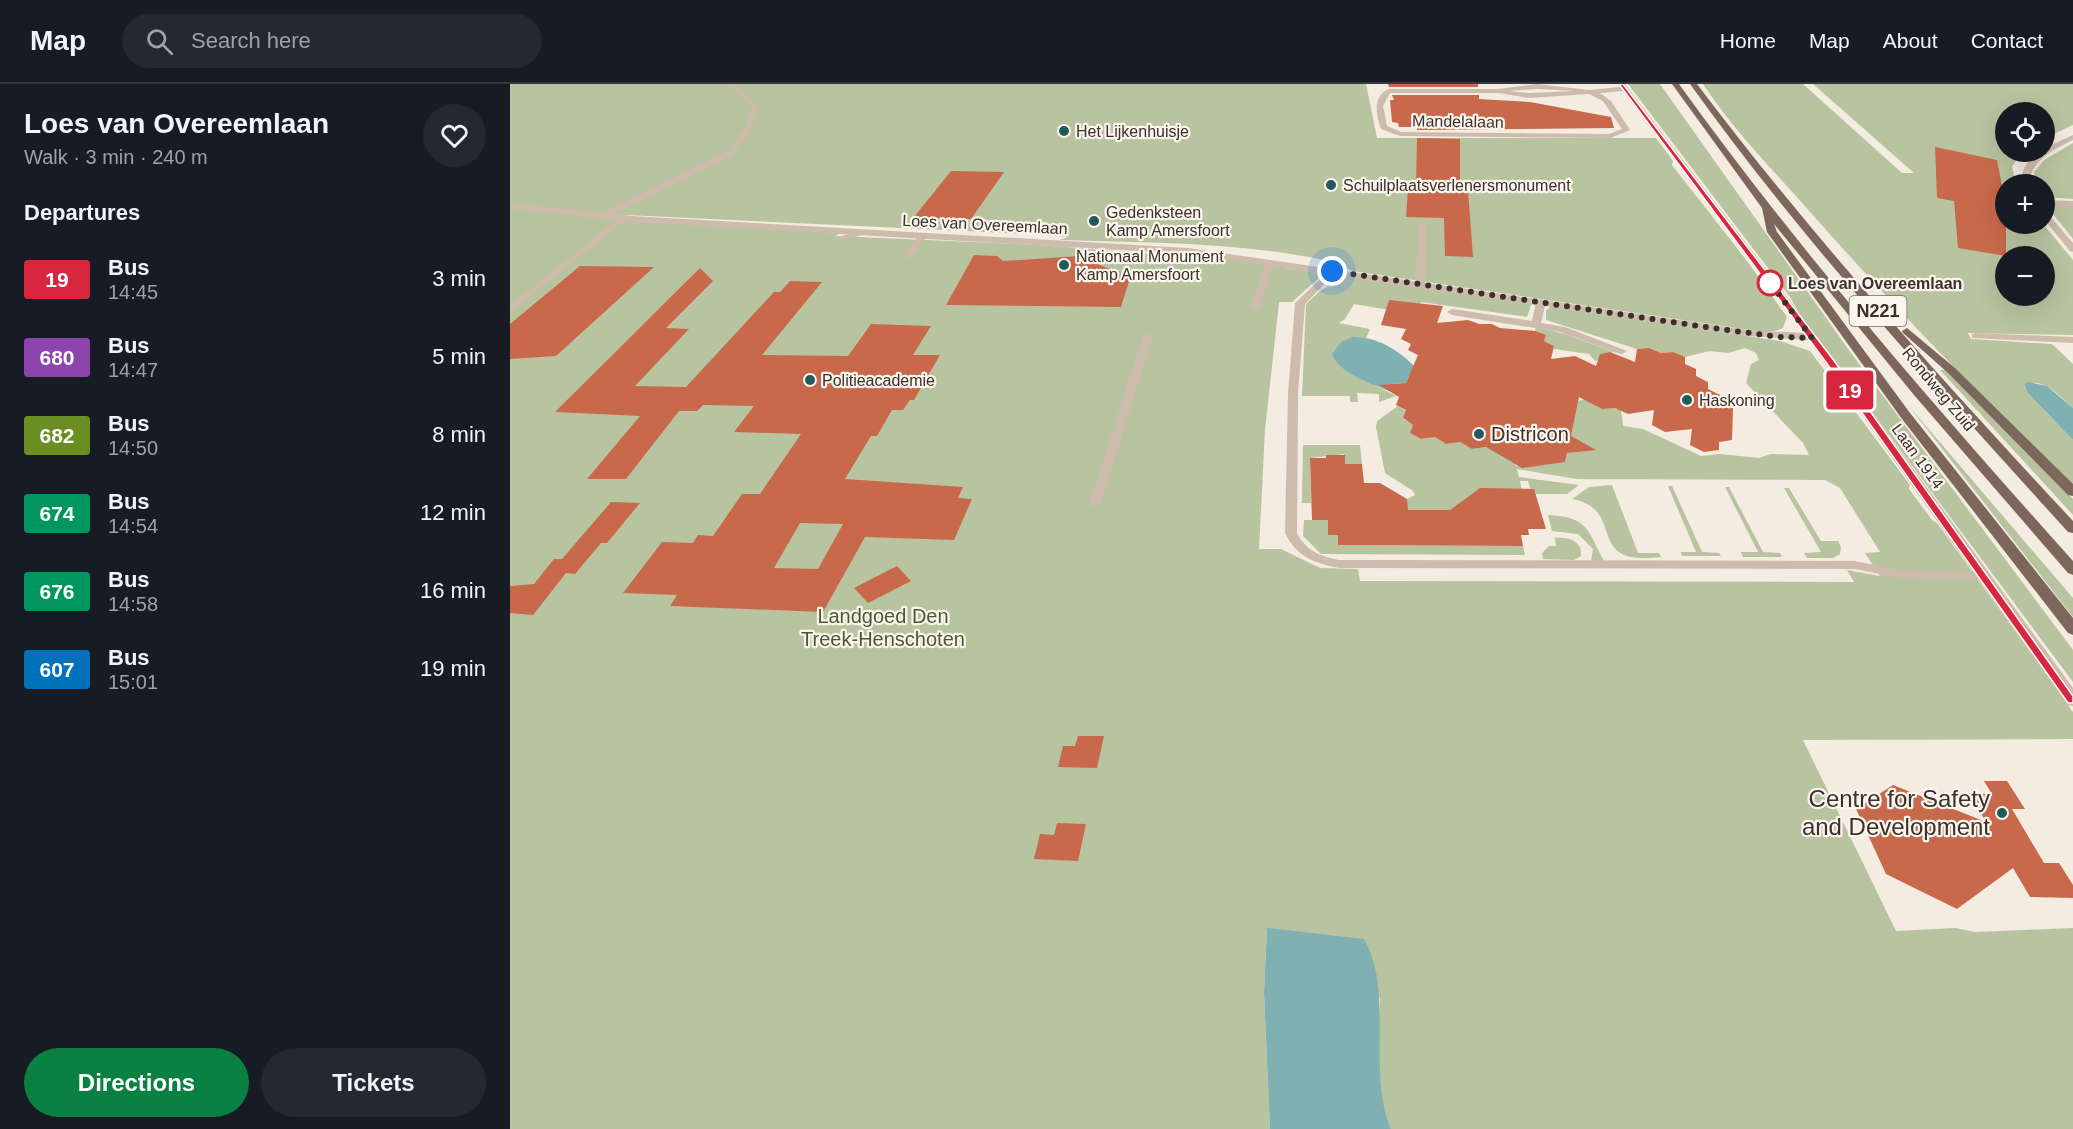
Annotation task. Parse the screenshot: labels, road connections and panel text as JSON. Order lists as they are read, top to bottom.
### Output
{
  "streets": {
    "main road": ["N221", "Rondweg Zuid"],
    "street": ["Mandelalaan", "Loes van Overeemlaan", "Laan 1914"]
  },
  "crossings": [
    ["Mandelalaan", "Laan 1914"],
    ["Loes van Overeemlaan", "Laan 1914"],
    ["N221", "Rondweg Zuid"]
  ],
  "parks": ["Landgoed Den Treek-Henschoten"],
  "places": [
    "Het Lijkenhuisje",
    "Schuilplaatsverlenersmonument",
    "Gedenksteen Kamp Amersfoort",
    "Nationaal Monument Kamp Amersfoort",
    "Loes van Overeemlaan",
    "Politieacademie",
    "Haskoning",
    "Districon",
    "Centre for Safety and Development"
  ],
  "lines": ["bus line 19"],
  "page": {
    "header": "Map",
    "search": "Search here",
    "nav": [
      "Home",
      "Map",
      "About",
      "Contact"
    ],
    "heading": [
      ["Loes van Overeemlaan", "Walk · 3 min · 240 m"],
      "Departures"
    ],
    "on_map": "19",
    "map_buttons": ["+", "−"],
    "list": [
      {
        "mark": "19",
        "name": "Bus",
        "note": "14:45",
        "value": "3 min"
      },
      {
        "mark": "680",
        "name": "Bus",
        "note": "14:47",
        "value": "5 min"
      },
      {
        "mark": "682",
        "name": "Bus",
        "note": "14:50",
        "value": "8 min"
      },
      {
        "mark": "674",
        "name": "Bus",
        "note": "14:54",
        "value": "12 min"
      },
      {
        "mark": "676",
        "name": "Bus",
        "note": "14:58",
        "value": "16 min"
      },
      {
        "mark": "607",
        "name": "Bus",
        "note": "15:01",
        "value": "19 min"
      }
    ],
    "buttons": ["Directions", "Tickets"]
  }
}
